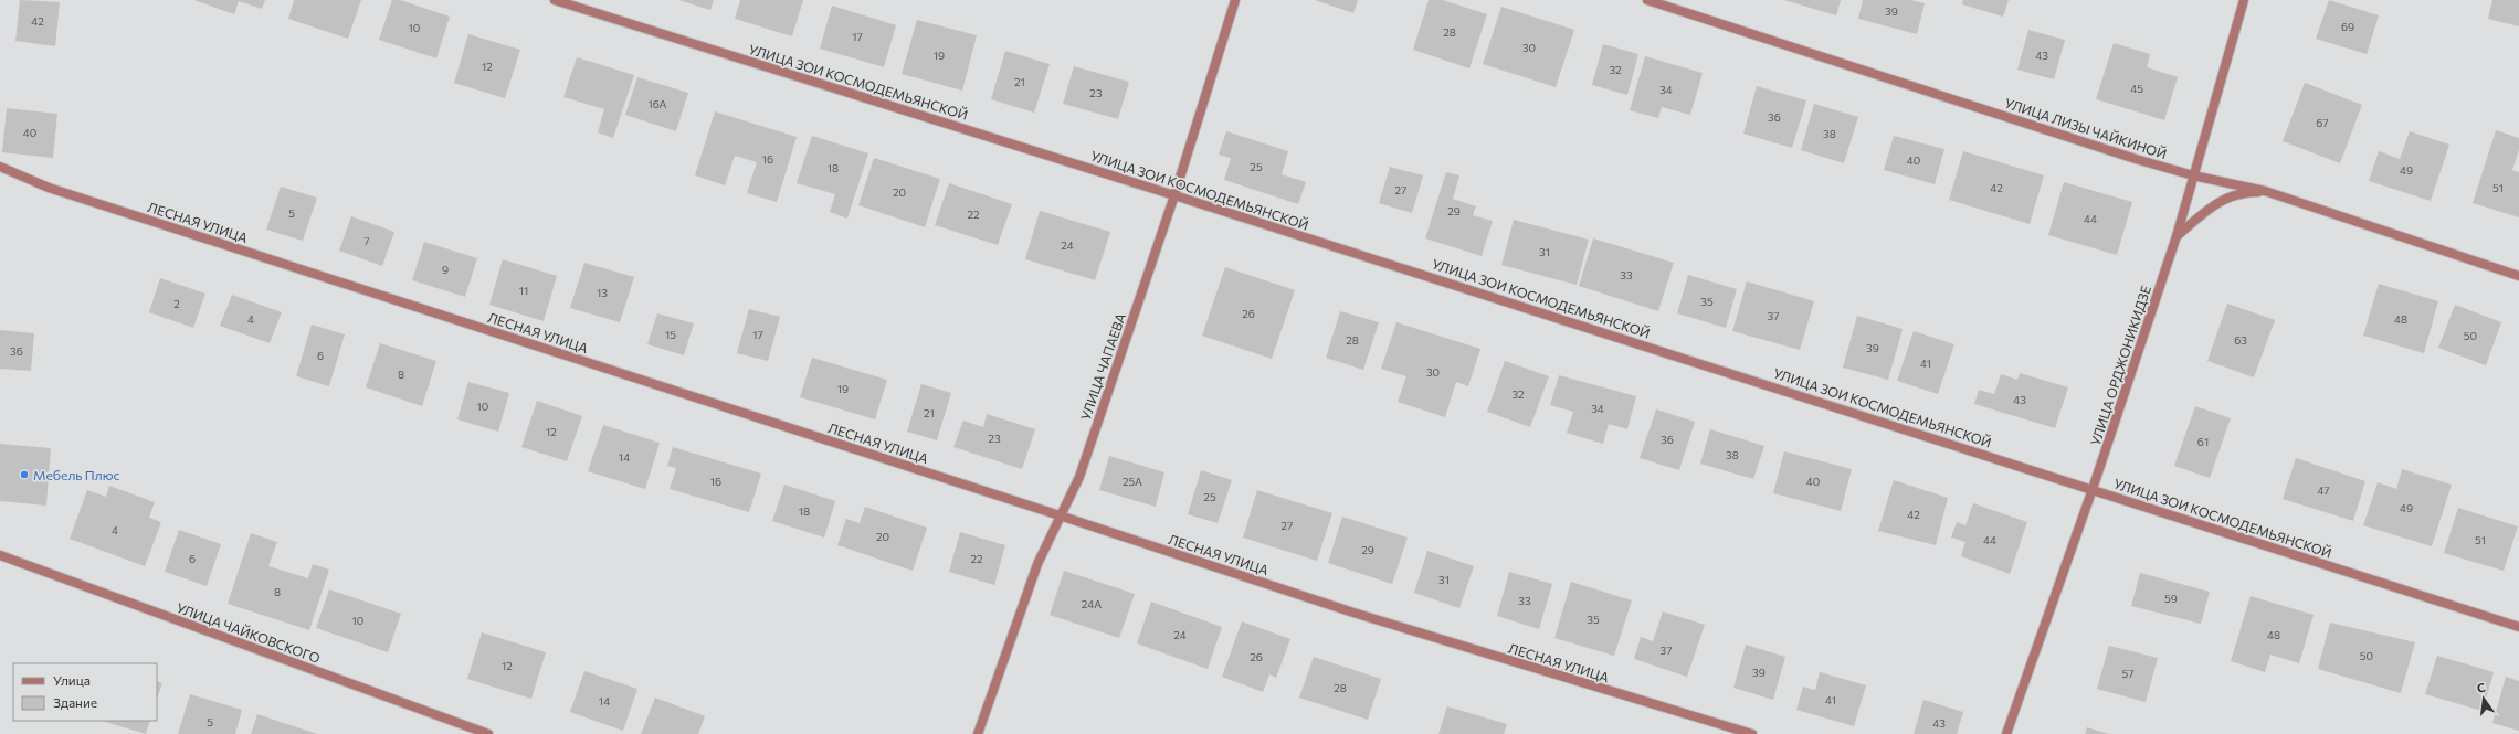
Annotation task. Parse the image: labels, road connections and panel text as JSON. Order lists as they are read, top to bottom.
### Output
{
  "streets": {
    "street": [
      "УЛИЦА ЗОИ КОСМОДЕМЬЯНСКОЙ",
      "УЛИЦА ЛИЗЫ ЧАЙКИНОЙ",
      "ЛЕСНАЯ УЛИЦА",
      "УЛИЦА ОРДЖОНИКИДЗЕ",
      "УЛИЦА ЧАПАЕВА",
      "УЛИЦА ЧАЙКОВСКОГО"
    ]
  },
  "crossings": [
    ["УЛИЦА ЗОИ КОСМОДЕМЬЯНСКОЙ", "УЛИЦА ОРДЖОНИКИДЗЕ"],
    ["УЛИЦА ЗОИ КОСМОДЕМЬЯНСКОЙ", "УЛИЦА ЧАПАЕВА"],
    ["УЛИЦА ЛИЗЫ ЧАЙКИНОЙ", "УЛИЦА ОРДЖОНИКИДЗЕ"],
    ["ЛЕСНАЯ УЛИЦА", "УЛИЦА ЧАПАЕВА"]
  ],
  "places": ["Мебель Плюс"],
  "house_numbers": [
    "39",
    "42",
    "69",
    "10",
    "28",
    "17",
    "30",
    "19",
    "43",
    "12",
    "32",
    "21",
    "45",
    "34",
    "23",
    "16А",
    "36",
    "67",
    "40",
    "38",
    "16",
    "40",
    "25",
    "18",
    "49",
    "42",
    "51",
    "27",
    "20",
    "29",
    "5",
    "22",
    "44",
    "7",
    "24",
    "31",
    "9",
    "33",
    "11",
    "13",
    "35",
    "2",
    "26",
    "37",
    "4",
    "48",
    "15",
    "17",
    "50",
    "28",
    "63",
    "39",
    "36",
    "6",
    "41",
    "30",
    "8",
    "19",
    "32",
    "43",
    "10",
    "34",
    "21",
    "12",
    "23",
    "36",
    "61",
    "38",
    "14",
    "16",
    "25А",
    "40",
    "47",
    "25",
    "49",
    "18",
    "42",
    "27",
    "4",
    "20",
    "44",
    "51",
    "29",
    "6",
    "22",
    "31",
    "8",
    "59",
    "33",
    "24А",
    "35",
    "10",
    "24",
    "48",
    "37",
    "50",
    "26",
    "12",
    "39",
    "57",
    "28",
    "41",
    "14",
    "5",
    "43"
  ],
  "legend": ["Улица", "Здание"],
  "north": "top"
}
